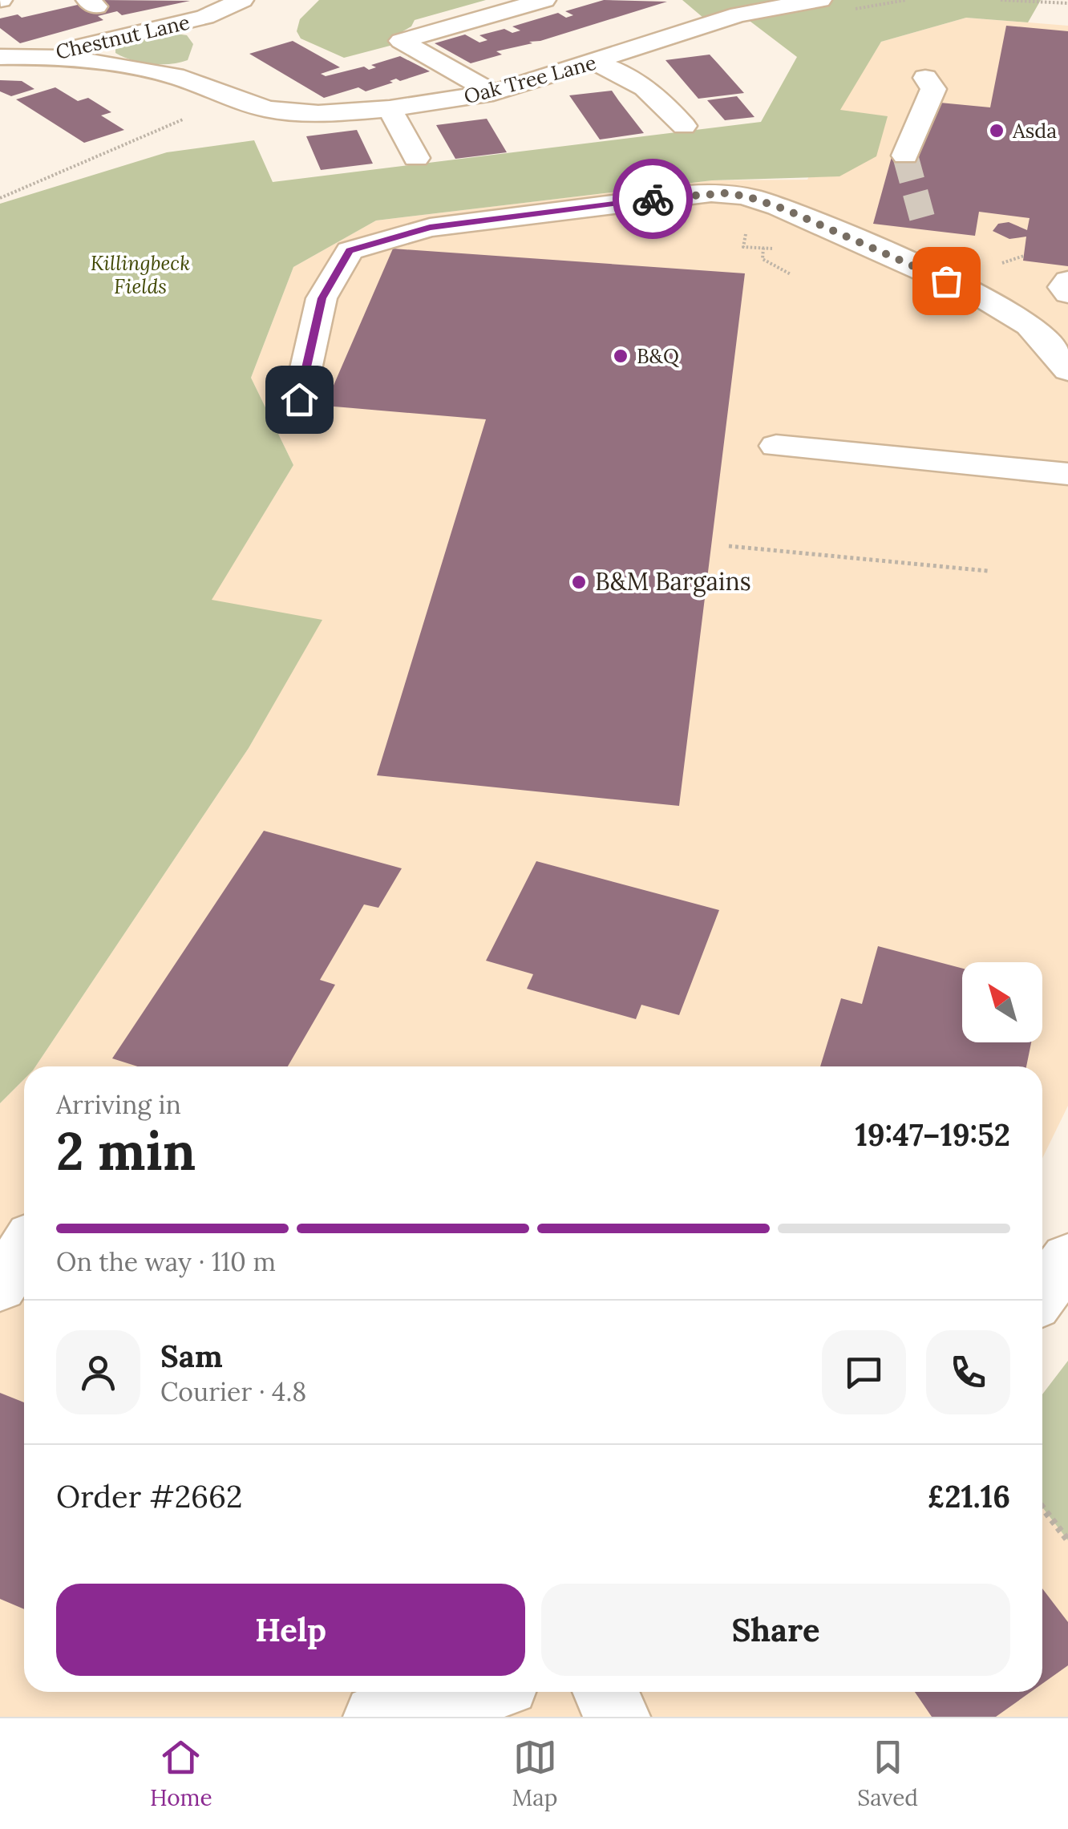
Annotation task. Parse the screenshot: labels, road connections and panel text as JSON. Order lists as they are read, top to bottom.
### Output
{
  "streets": {
    "street": ["Chestnut Lane", "Oak Tree Lane"]
  },
  "crossings": [
    ["Chestnut Lane", "Oak Tree Lane"]
  ],
  "parks": ["Killingbeck Fields"],
  "places": ["Asda", "B&Q", "B&M Bargains"],
  "north": "top left",
  "page": {
    "heading": ["2 min", "Arriving in", "19:47–19:52"],
    "panel": [
      "Sam",
      "Courier · 4.8",
      "Order #2662",
      "£21.16"
    ],
    "bar": "On the way · 110 m",
    "buttons": ["Help", "Share"],
    "tabs": ["Home", "Map", "Saved"]
  }
}
